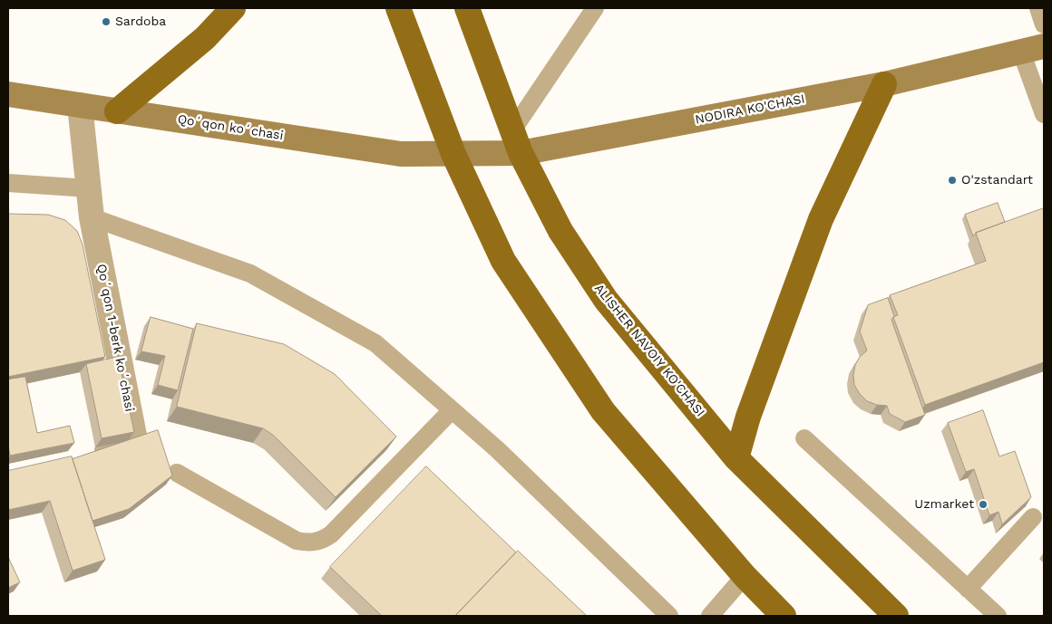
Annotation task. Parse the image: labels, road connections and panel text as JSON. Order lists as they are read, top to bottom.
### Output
{
  "streets": {
    "main road": ["NODIRA KO'CHASI", "Qoʻqon koʻchasi", "ALISHER NAVOIY KO'CHASI"],
    "street": ["Qoʻqon 1-berk koʻchasi"]
  },
  "crossings": [
    ["NODIRA KO'CHASI", "Qoʻqon koʻchasi"],
    ["NODIRA KO'CHASI", "ALISHER NAVOIY KO'CHASI"],
    ["Qoʻqon koʻchasi", "Qoʻqon 1-berk koʻchasi"]
  ],
  "places": ["Sardoba", "O'zstandart", "Uzmarket"]
}
